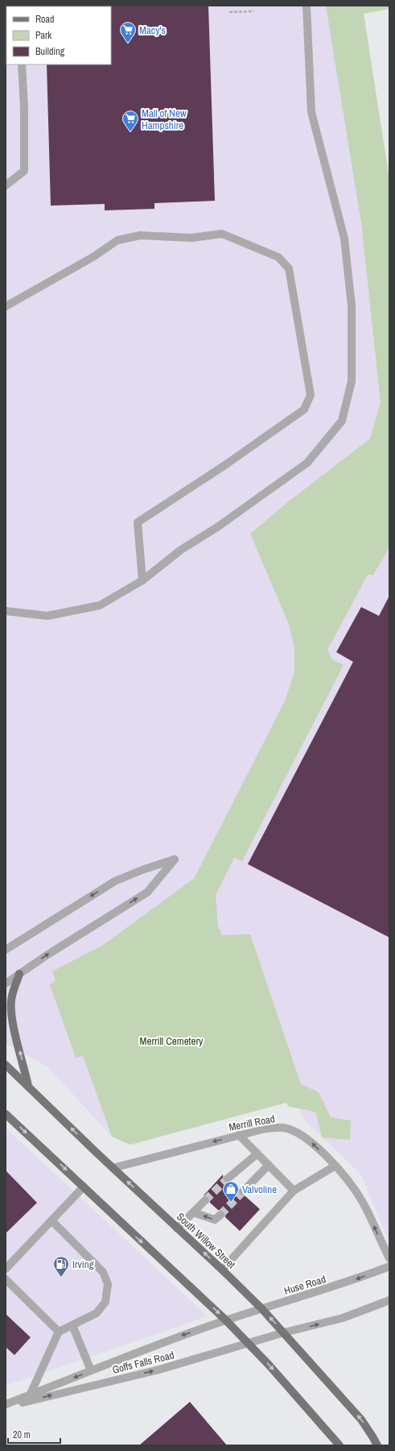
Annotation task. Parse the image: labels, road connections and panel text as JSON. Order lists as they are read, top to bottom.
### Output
{
  "streets": {
    "main road": ["South Willow Street"],
    "street": ["Merrill Road", "Huse Road", "Goffs Falls Road"]
  },
  "crossings": [
    ["Merrill Road", "South Willow Street"],
    ["South Willow Street", "Huse Road"],
    ["South Willow Street", "Goffs Falls Road"],
    ["Huse Road", "Goffs Falls Road"]
  ],
  "one_way": ["Merrill Road"],
  "parks": ["Merrill Cemetery"],
  "places": {
    "supermarket": ["Macy's", "Mall of New Hampshire"],
    "shop": ["Valvoline"],
    "fuel station": ["Irving"]
  },
  "legend": ["Road", "Park", "Building"],
  "scale_bar": "20 m"
}
